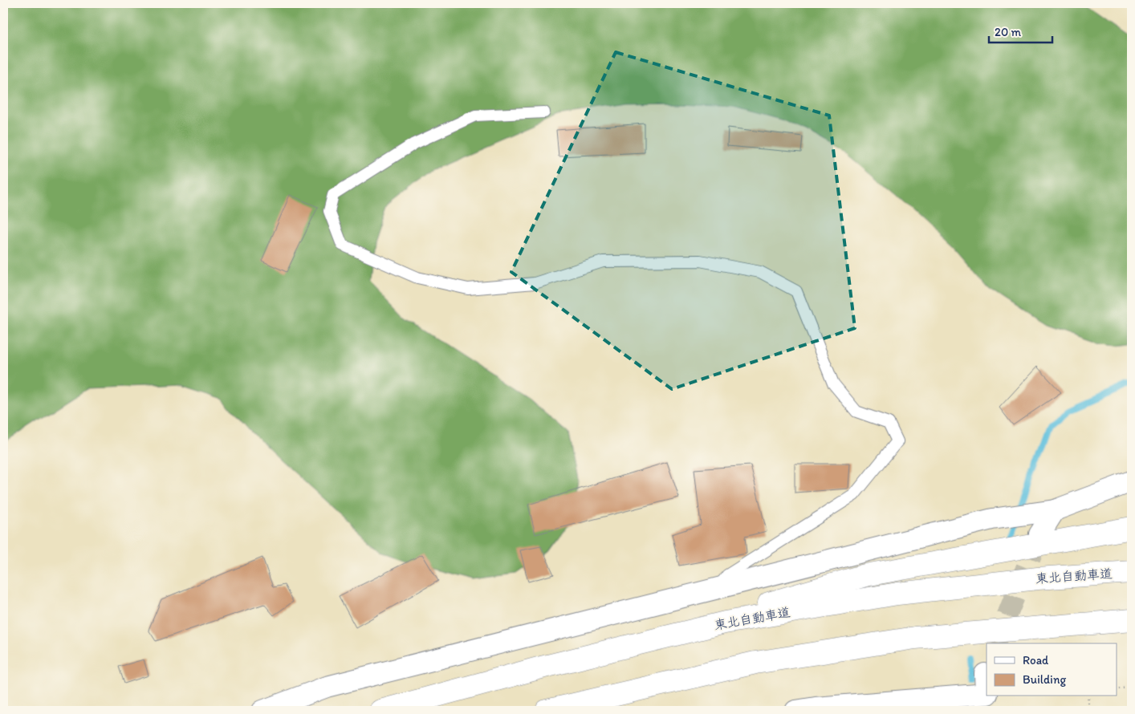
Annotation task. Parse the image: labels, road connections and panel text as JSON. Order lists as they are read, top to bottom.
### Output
{
  "streets": {
    "highway": ["東北自動車道"]
  },
  "legend": ["Road", "Building"],
  "scale_bar": "20 m"
}
